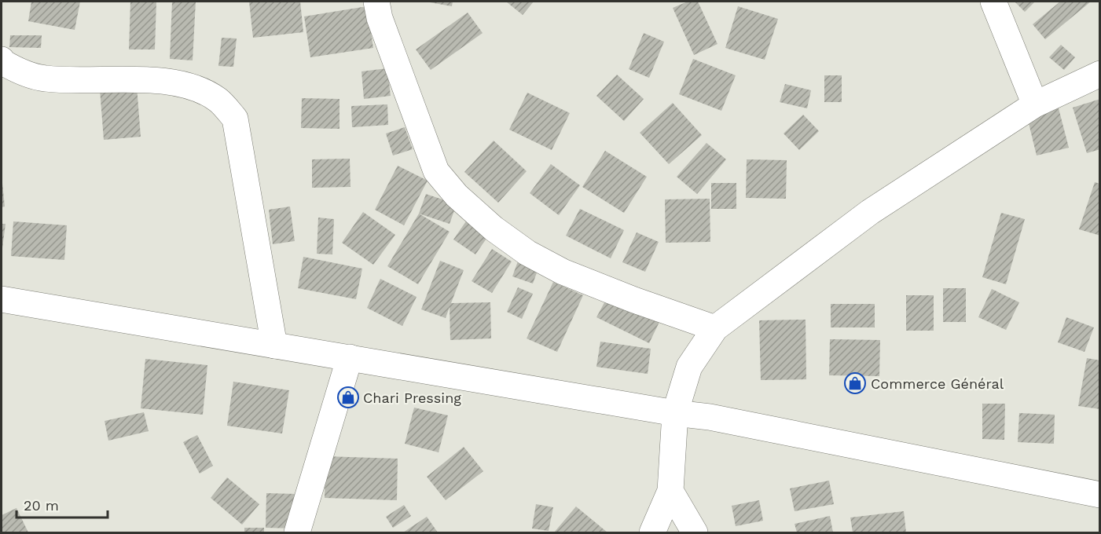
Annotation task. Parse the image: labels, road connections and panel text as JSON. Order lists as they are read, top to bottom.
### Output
{
  "places": {
    "shop": ["Commerce Général", "Chari Pressing"]
  },
  "scale_bar": "20 m"
}
